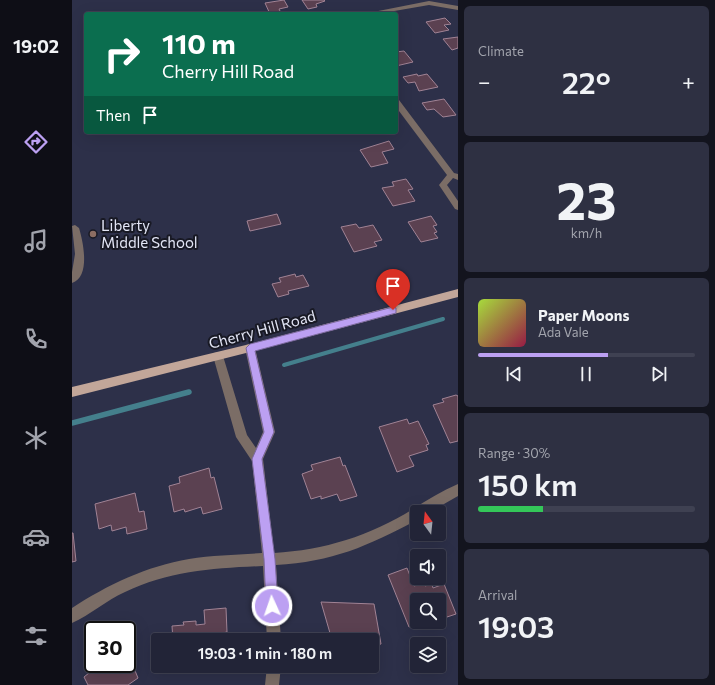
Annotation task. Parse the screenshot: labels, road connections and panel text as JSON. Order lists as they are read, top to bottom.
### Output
{
  "streets": {
    "main road": ["Cherry Hill Road"]
  },
  "places": ["Liberty Middle School"],
  "north": "top",
  "page": {
    "tabs": "19:02",
    "tile": [
      "Climate",
      ["23", "km/h"],
      ["Range · 30%", "150 km"],
      ["Arrival", "19:03"]
    ],
    "turn": ["110 m", "Cherry Hill Road"],
    "heat": ["−", "22°", "+"],
    "then": "Then",
    "song": ["Paper Moons", "Ada Vale"],
    "limit": "30",
    "trip": "19:03 · 1 min · 180 m"
  }
}
